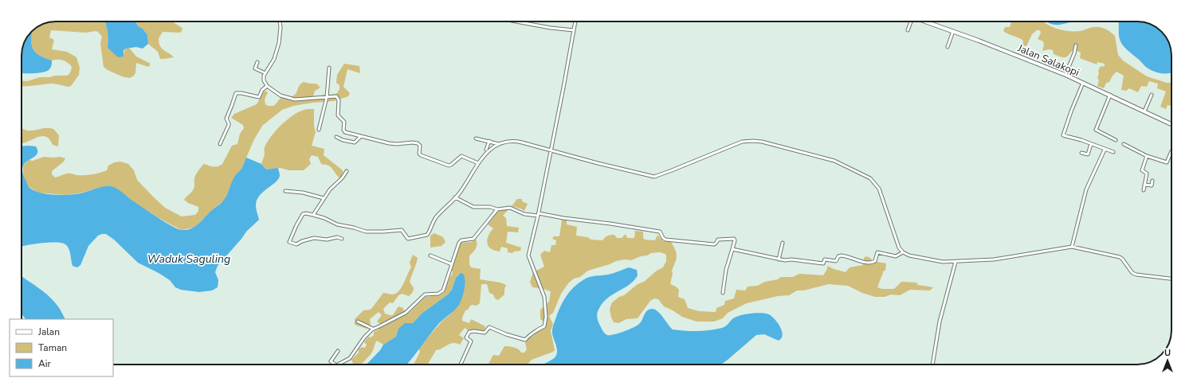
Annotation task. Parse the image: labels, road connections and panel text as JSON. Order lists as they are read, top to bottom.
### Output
{
  "streets": {
    "street": ["Jalan Salakopi"]
  },
  "water": ["Waduk Saguling"],
  "legend": ["Jalan", "Taman", "Air"],
  "north": "top"
}
